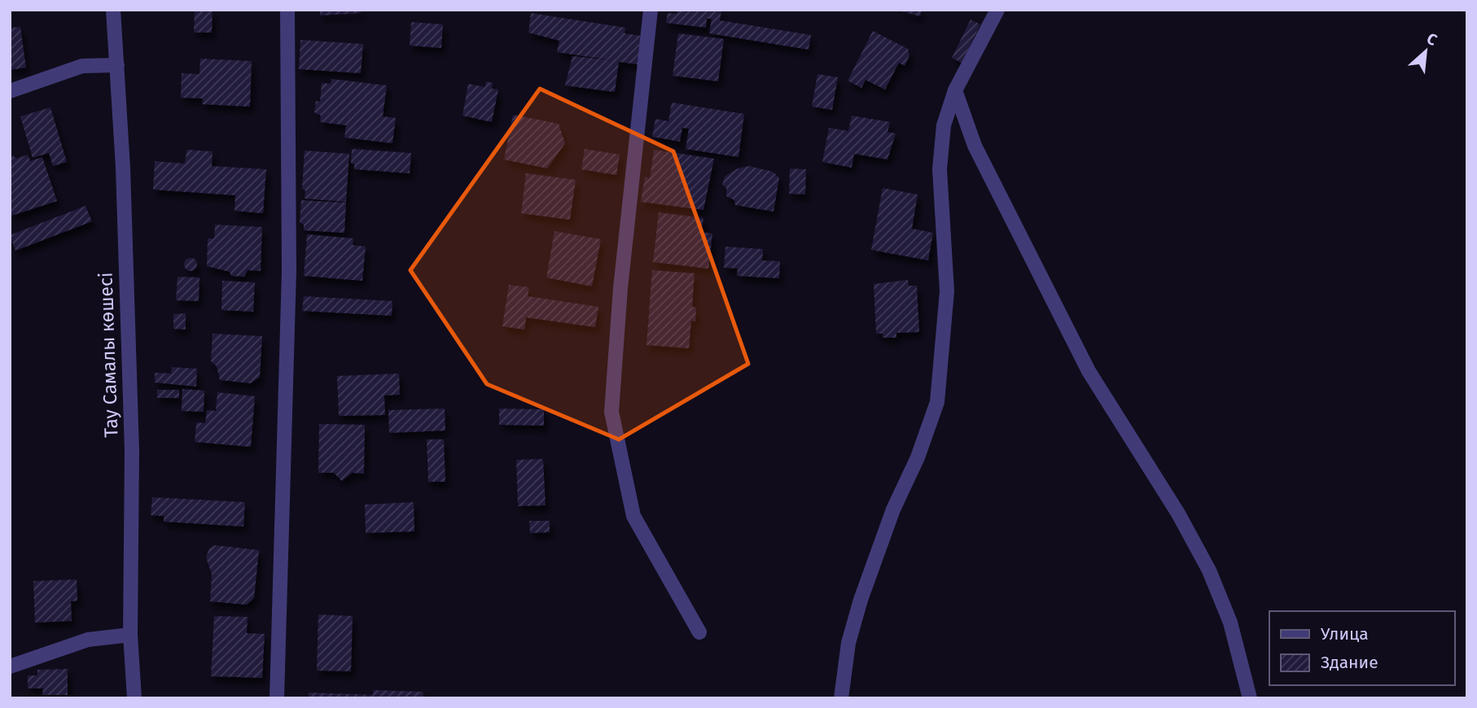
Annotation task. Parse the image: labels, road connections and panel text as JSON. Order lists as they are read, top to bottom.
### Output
{
  "streets": {
    "street": ["Тау Самалы көшесі"]
  },
  "legend": ["Улица", "Здание"],
  "north": "top right"
}
